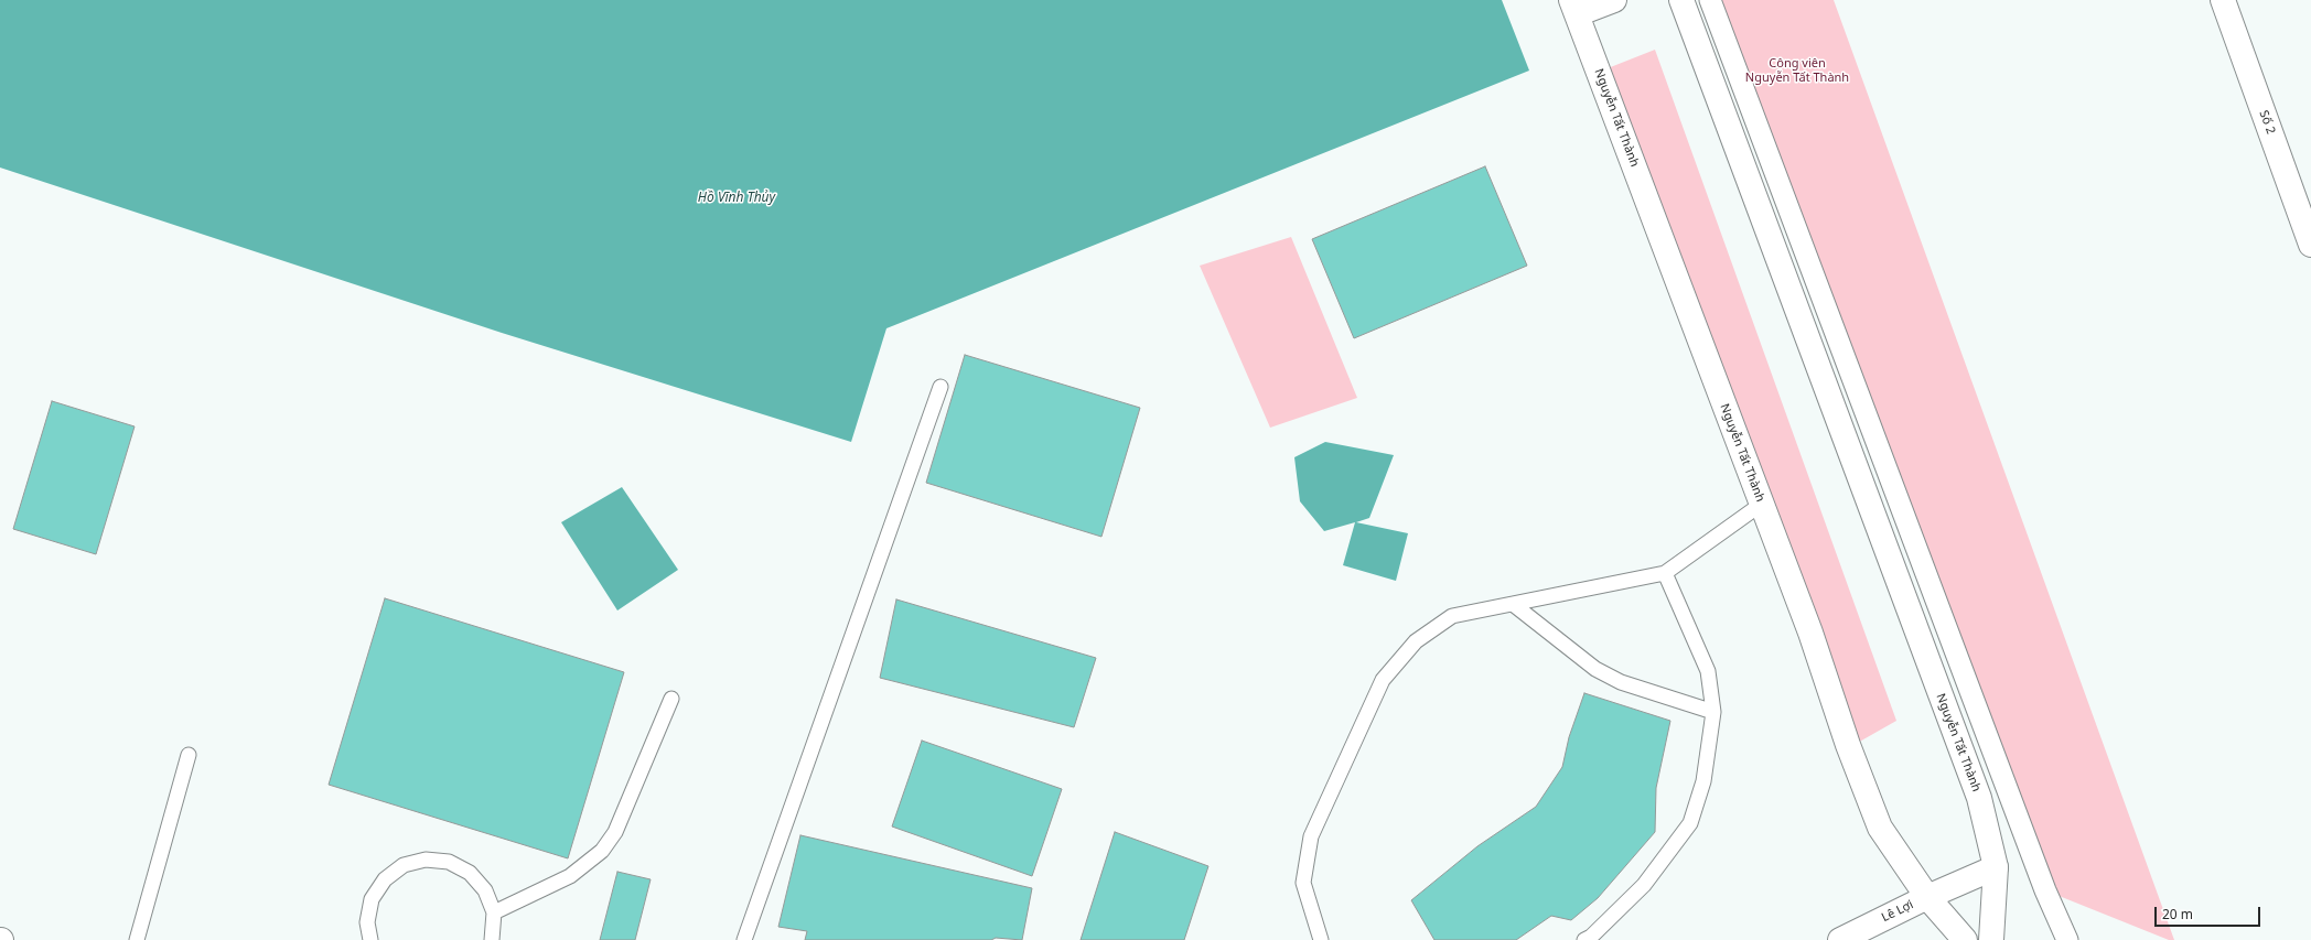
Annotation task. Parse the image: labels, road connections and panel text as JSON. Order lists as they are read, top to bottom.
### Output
{
  "streets": {
    "street": ["Nguyễn Tất Thành", "Số 2", "Lê Lợi"]
  },
  "crossings": [
    ["Nguyễn Tất Thành", "Lê Lợi"]
  ],
  "water": ["Hồ Vĩnh Thủy"],
  "parks": ["Công viên Nguyễn Tất Thành"],
  "scale_bar": "20 m"
}
